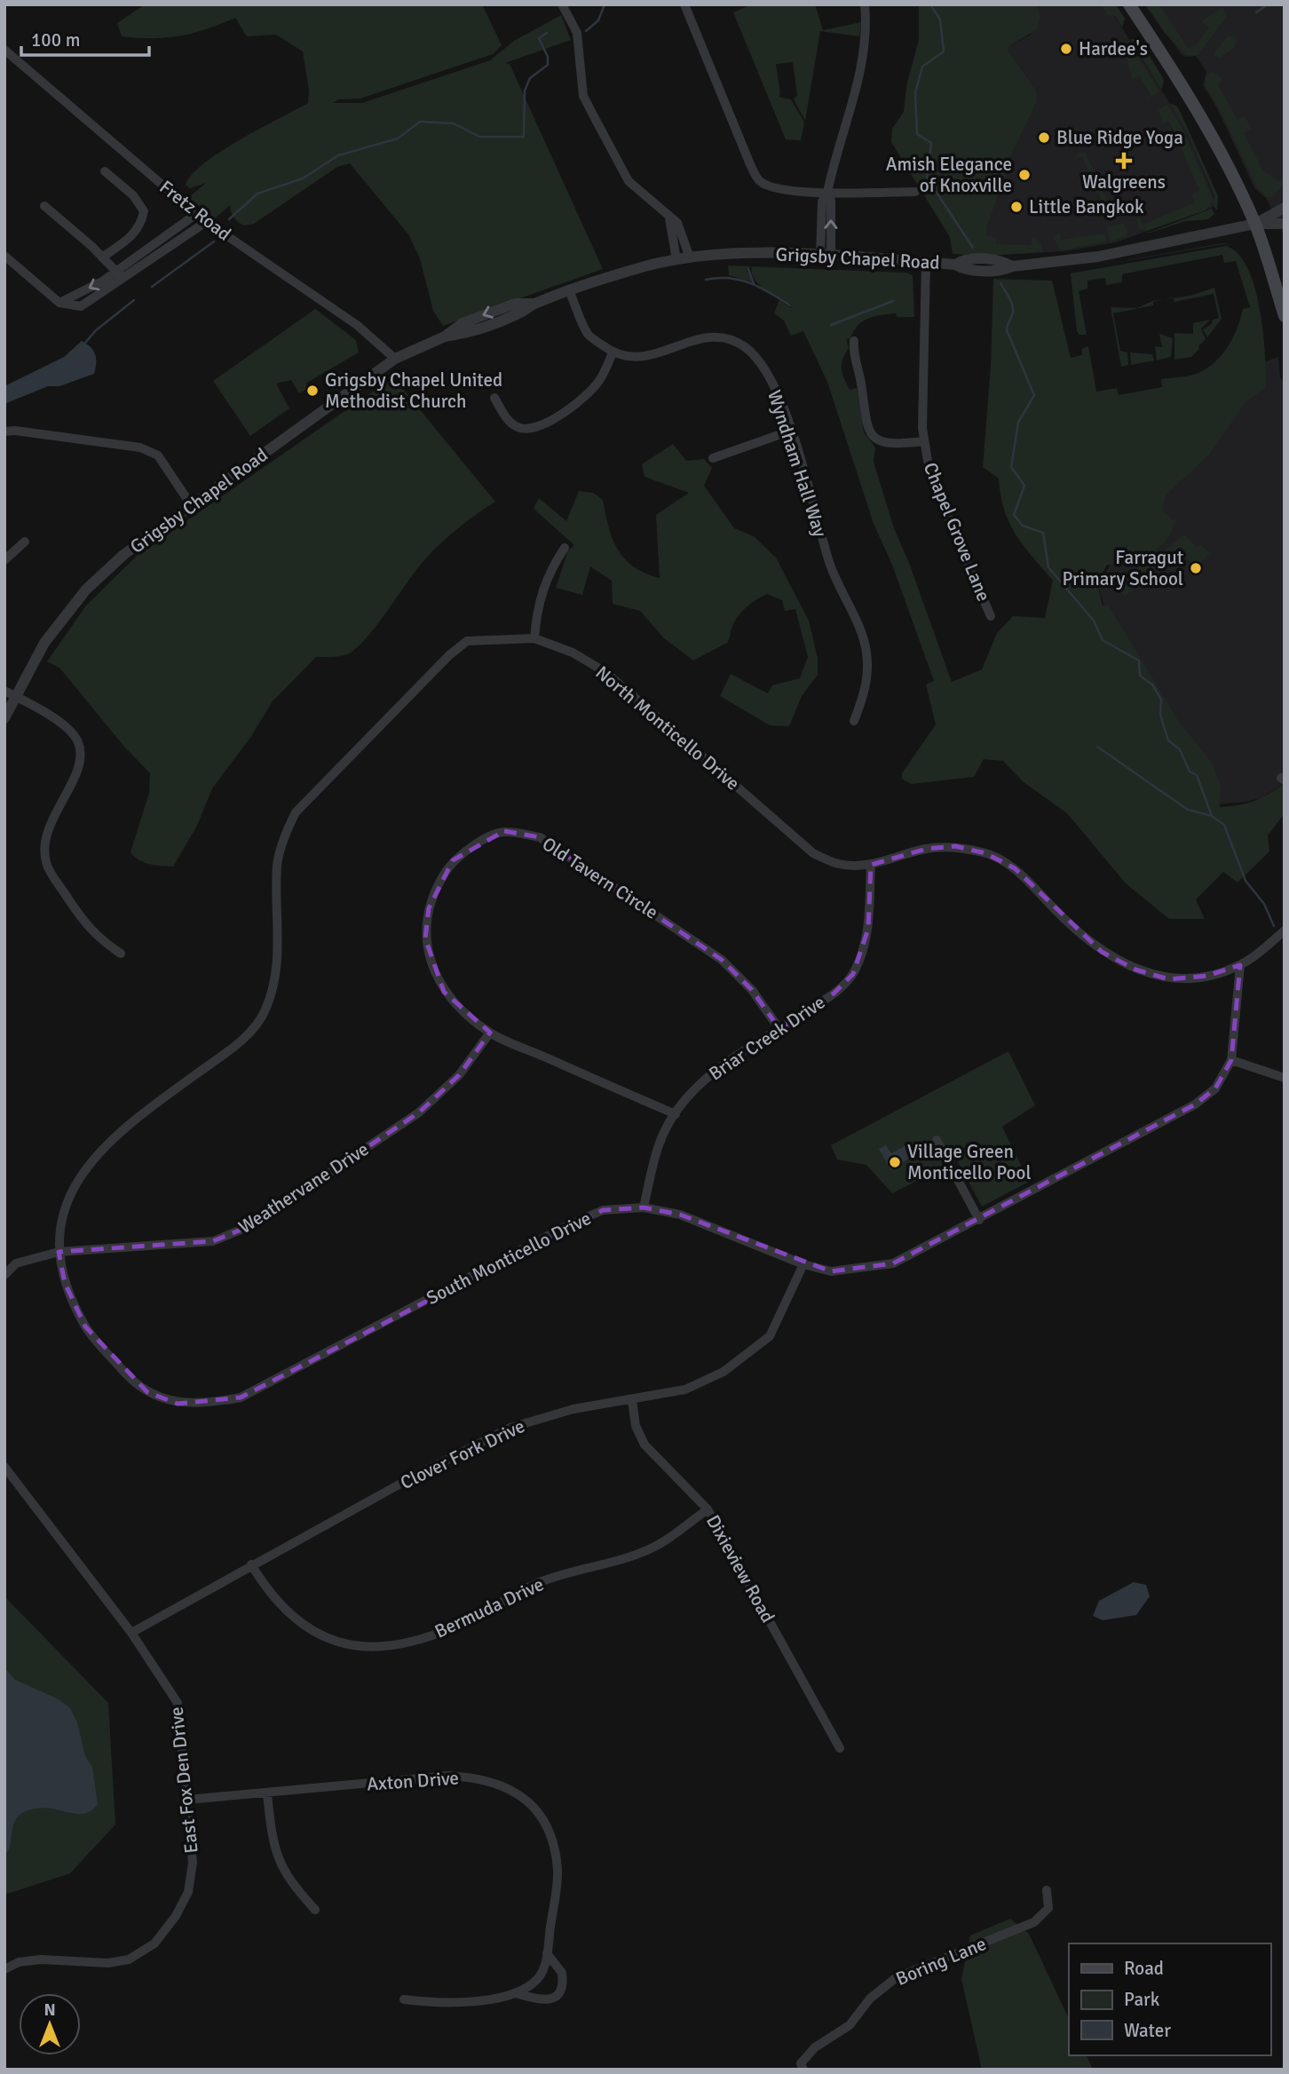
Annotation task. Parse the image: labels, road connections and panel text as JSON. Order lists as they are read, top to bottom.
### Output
{
  "streets": {
    "street": [
      "Fretz Road",
      "Grigsby Chapel Road",
      "Wyndham Hall Way",
      "Chapel Grove Lane",
      "North Monticello Drive",
      "Old Tavern Circle",
      "Briar Creek Drive",
      "Weathervane Drive",
      "South Monticello Drive",
      "Clover Fork Drive",
      "Dixieview Road",
      "Bermuda Drive",
      "East Fox Den Drive",
      "Axton Drive",
      "Boring Lane"
    ]
  },
  "crossings": [
    ["Fretz Road", "Grigsby Chapel Road"],
    ["Grigsby Chapel Road", "Wyndham Hall Way"],
    ["Grigsby Chapel Road", "Chapel Grove Lane"],
    ["North Monticello Drive", "Briar Creek Drive"],
    ["North Monticello Drive", "Weathervane Drive"],
    ["North Monticello Drive", "South Monticello Drive"],
    ["Old Tavern Circle", "Briar Creek Drive"],
    ["Old Tavern Circle", "Weathervane Drive"],
    ["Briar Creek Drive", "South Monticello Drive"],
    ["Weathervane Drive", "South Monticello Drive"],
    ["South Monticello Drive", "Clover Fork Drive"],
    ["Clover Fork Drive", "Dixieview Road"],
    ["Clover Fork Drive", "Bermuda Drive"],
    ["Clover Fork Drive", "East Fox Den Drive"],
    ["Dixieview Road", "Bermuda Drive"],
    ["East Fox Den Drive", "Axton Drive"]
  ],
  "places": {
    "other": [
      "Hardee's",
      "Blue Ridge Yoga",
      "Amish Elegance of Knoxville",
      "Little Bangkok",
      "Grigsby Chapel United Methodist Church",
      "Farragut Primary School",
      "Village Green Monticello Pool"
    ],
    "health": ["Walgreens"]
  },
  "legend": ["Road", "Park", "Water"],
  "scale_bar": "100 m",
  "north": "top"
}
